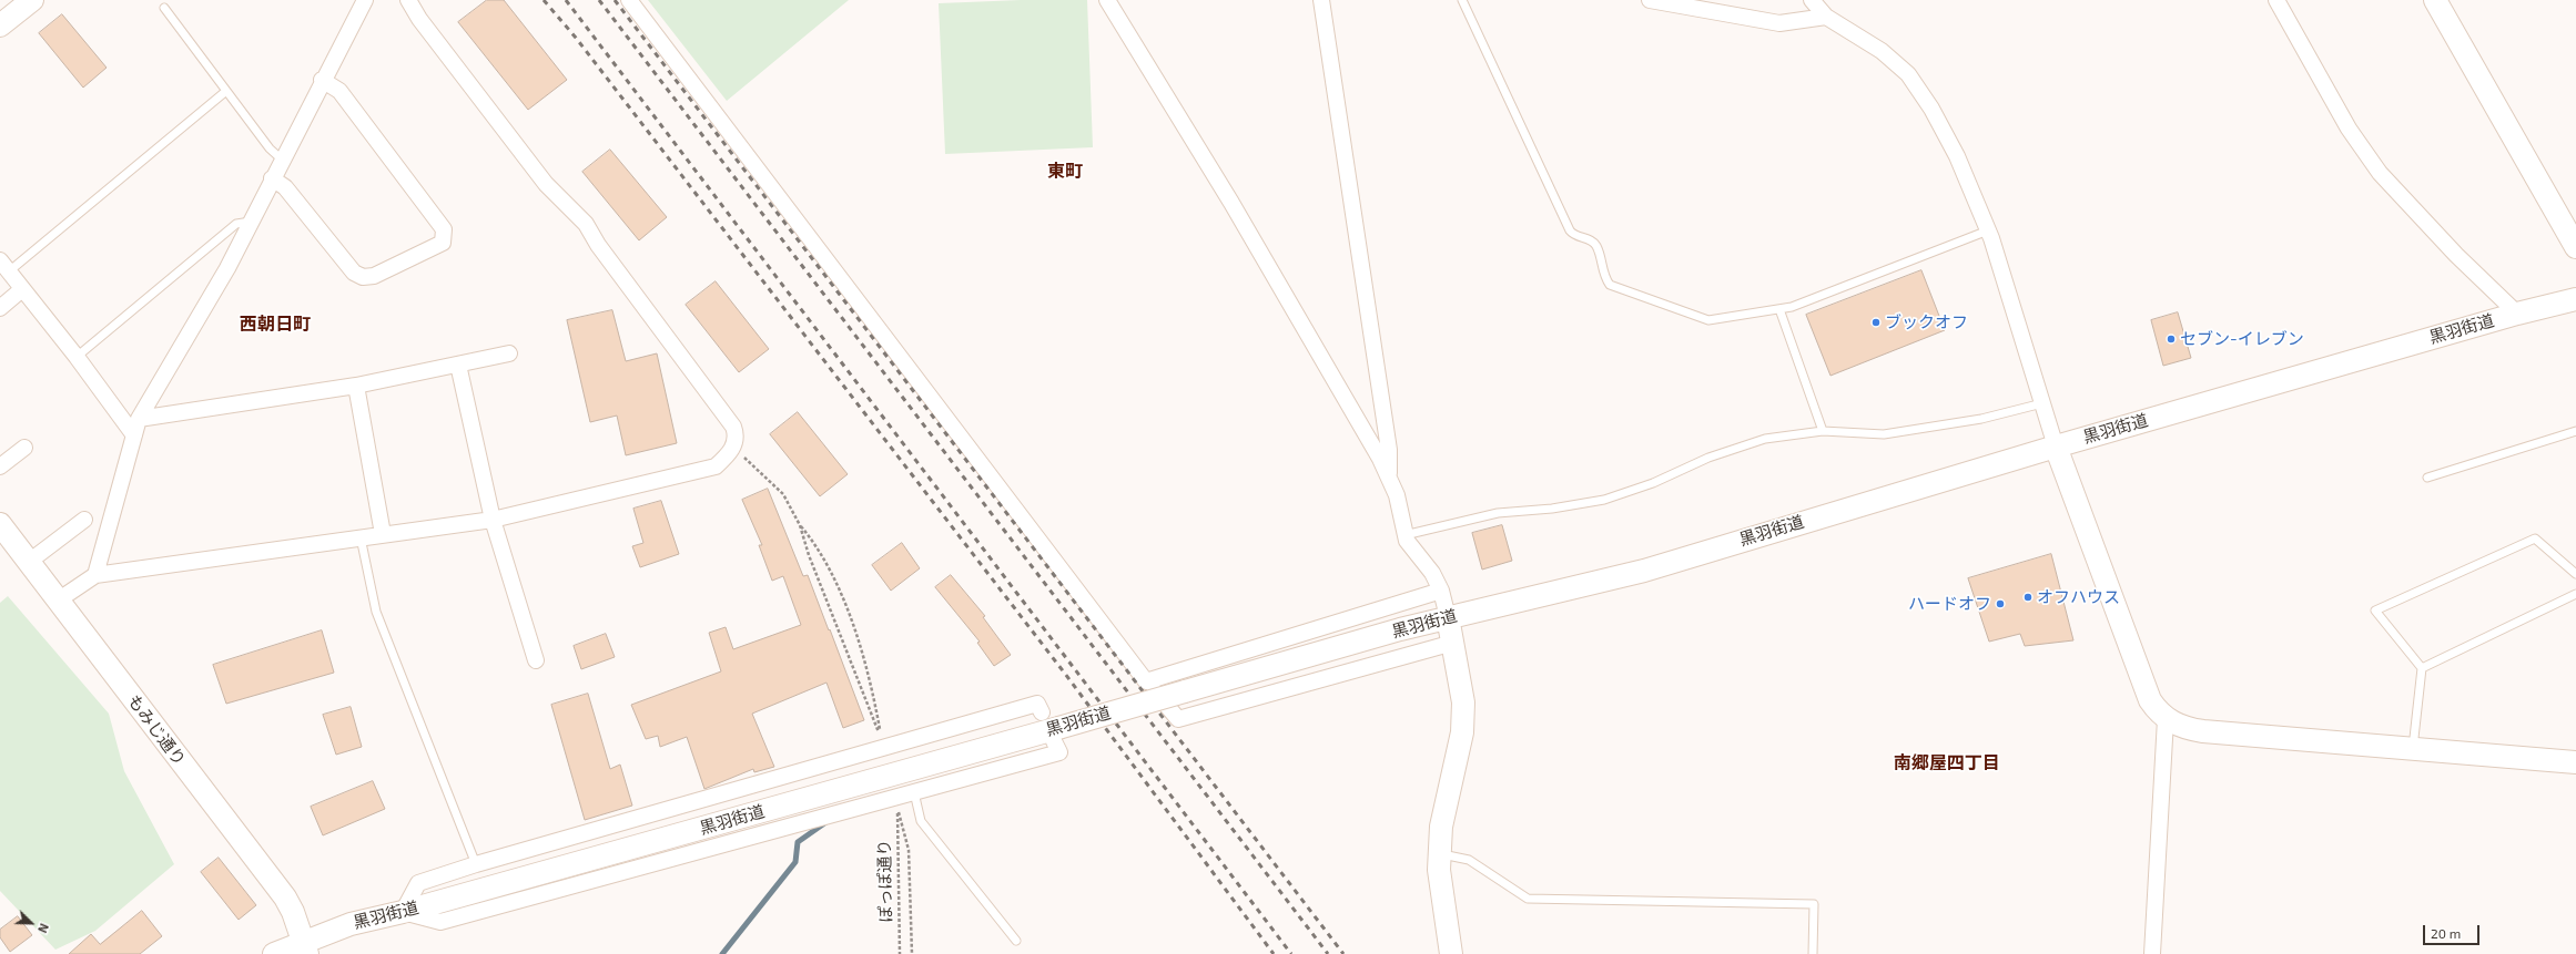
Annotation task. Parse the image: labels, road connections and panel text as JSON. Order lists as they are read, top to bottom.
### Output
{
  "streets": {
    "street": ["黒羽街道", "もみじ通り"],
    "path": ["ぽっぽ通り"]
  },
  "crossings": [
    ["黒羽街道", "もみじ通り"]
  ],
  "districts": ["東町", "西朝日町", "南郷屋四丁目"],
  "places": [
    "ブックオフ",
    "セブン-イレブン",
    "オフハウス",
    "ハードオフ"
  ],
  "scale_bar": "20 m",
  "north": "bottom right"
}
